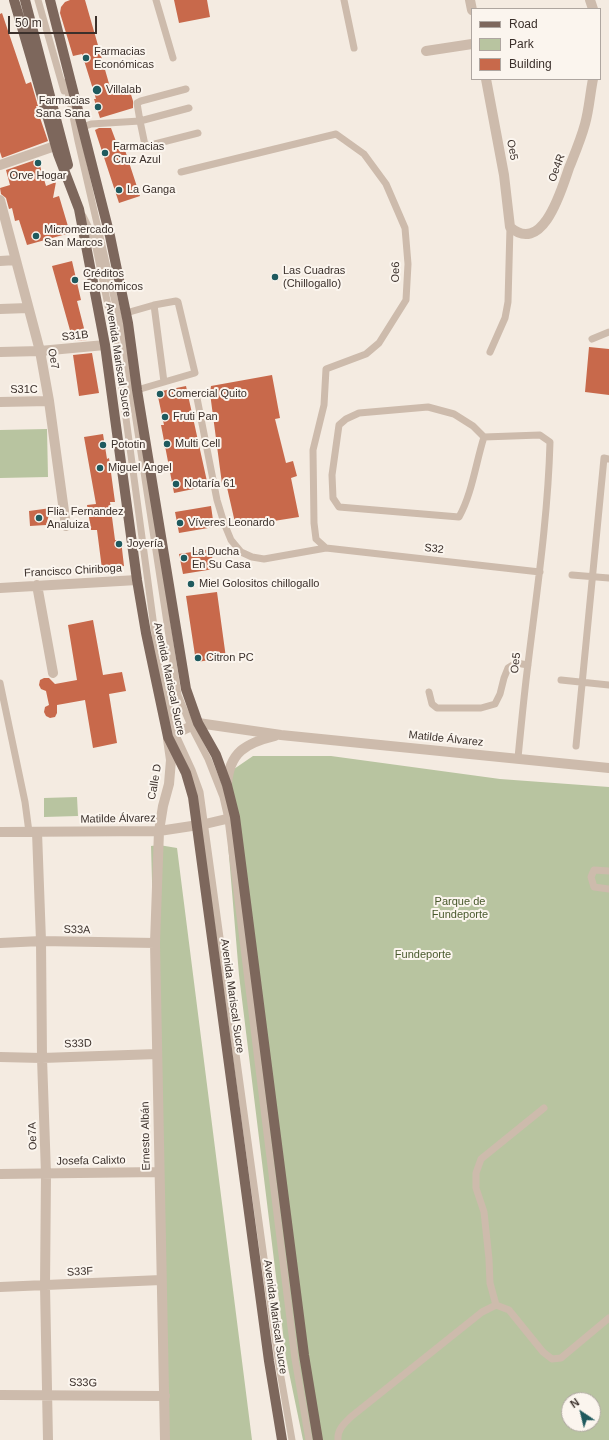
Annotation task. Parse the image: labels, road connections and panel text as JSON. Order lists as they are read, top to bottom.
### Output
{
  "streets": {
    "main road": ["Avenida Mariscal Sucre"],
    "street": [
      "Oe5",
      "Oe4R",
      "S31B",
      "Oe7",
      "S31C",
      "Francisco Chiriboga",
      "Matilde Álvarez",
      "Calle D",
      "S33A",
      "S33D",
      "Oe7A",
      "Ernesto Albán",
      "Josefa Calixto",
      "S33F",
      "S33G"
    ],
    "lane": ["Oe6", "S32"]
  },
  "crossings": [
    ["Oe5", "Oe4R"],
    ["Oe5", "S32"],
    ["Oe5", "Matilde Álvarez"],
    ["Oe6", "S32"],
    ["S31B", "Oe7"],
    ["S31B", "Avenida Mariscal Sucre"],
    ["Oe7", "S31C"],
    ["Avenida Mariscal Sucre", "Francisco Chiriboga"],
    ["Avenida Mariscal Sucre", "Matilde Álvarez"],
    ["Avenida Mariscal Sucre", "Calle D"],
    ["Matilde Álvarez", "Calle D"],
    ["Matilde Álvarez", "Oe7A"],
    ["Matilde Álvarez", "Ernesto Albán"],
    ["Calle D", "Ernesto Albán"],
    ["S33A", "Oe7A"],
    ["S33A", "Ernesto Albán"],
    ["S33D", "Oe7A"],
    ["S33D", "Ernesto Albán"],
    ["Oe7A", "Josefa Calixto"],
    ["Oe7A", "S33F"],
    ["Oe7A", "S33G"],
    ["Ernesto Albán", "Josefa Calixto"],
    ["Ernesto Albán", "S33F"],
    ["Ernesto Albán", "S33G"]
  ],
  "parks": ["Parque de Fundeporte", "Fundeporte"],
  "places": [
    "Farmacias Económicas",
    "Villalab",
    "Farmacias Sana Sana",
    "Farmacias Cruz Azul",
    "Orve Hogar",
    "La Ganga",
    "Micromercado San Marcos",
    "Las Cuadras (Chillogallo)",
    "Créditos Económicos",
    "Comercial Quito",
    "Fruti Pan",
    "Multi Cell",
    "Pototin",
    "Miguel Angel",
    "Notaría 61",
    "Flia. Fernandez Analuiza",
    "Víveres Leonardo",
    "Joyería",
    "La Ducha En Su Casa",
    "Miel Golositos chillogallo",
    "Citron PC"
  ],
  "legend": ["Road", "Park", "Building"],
  "scale_bar": "50 m",
  "north": "top left"
}
